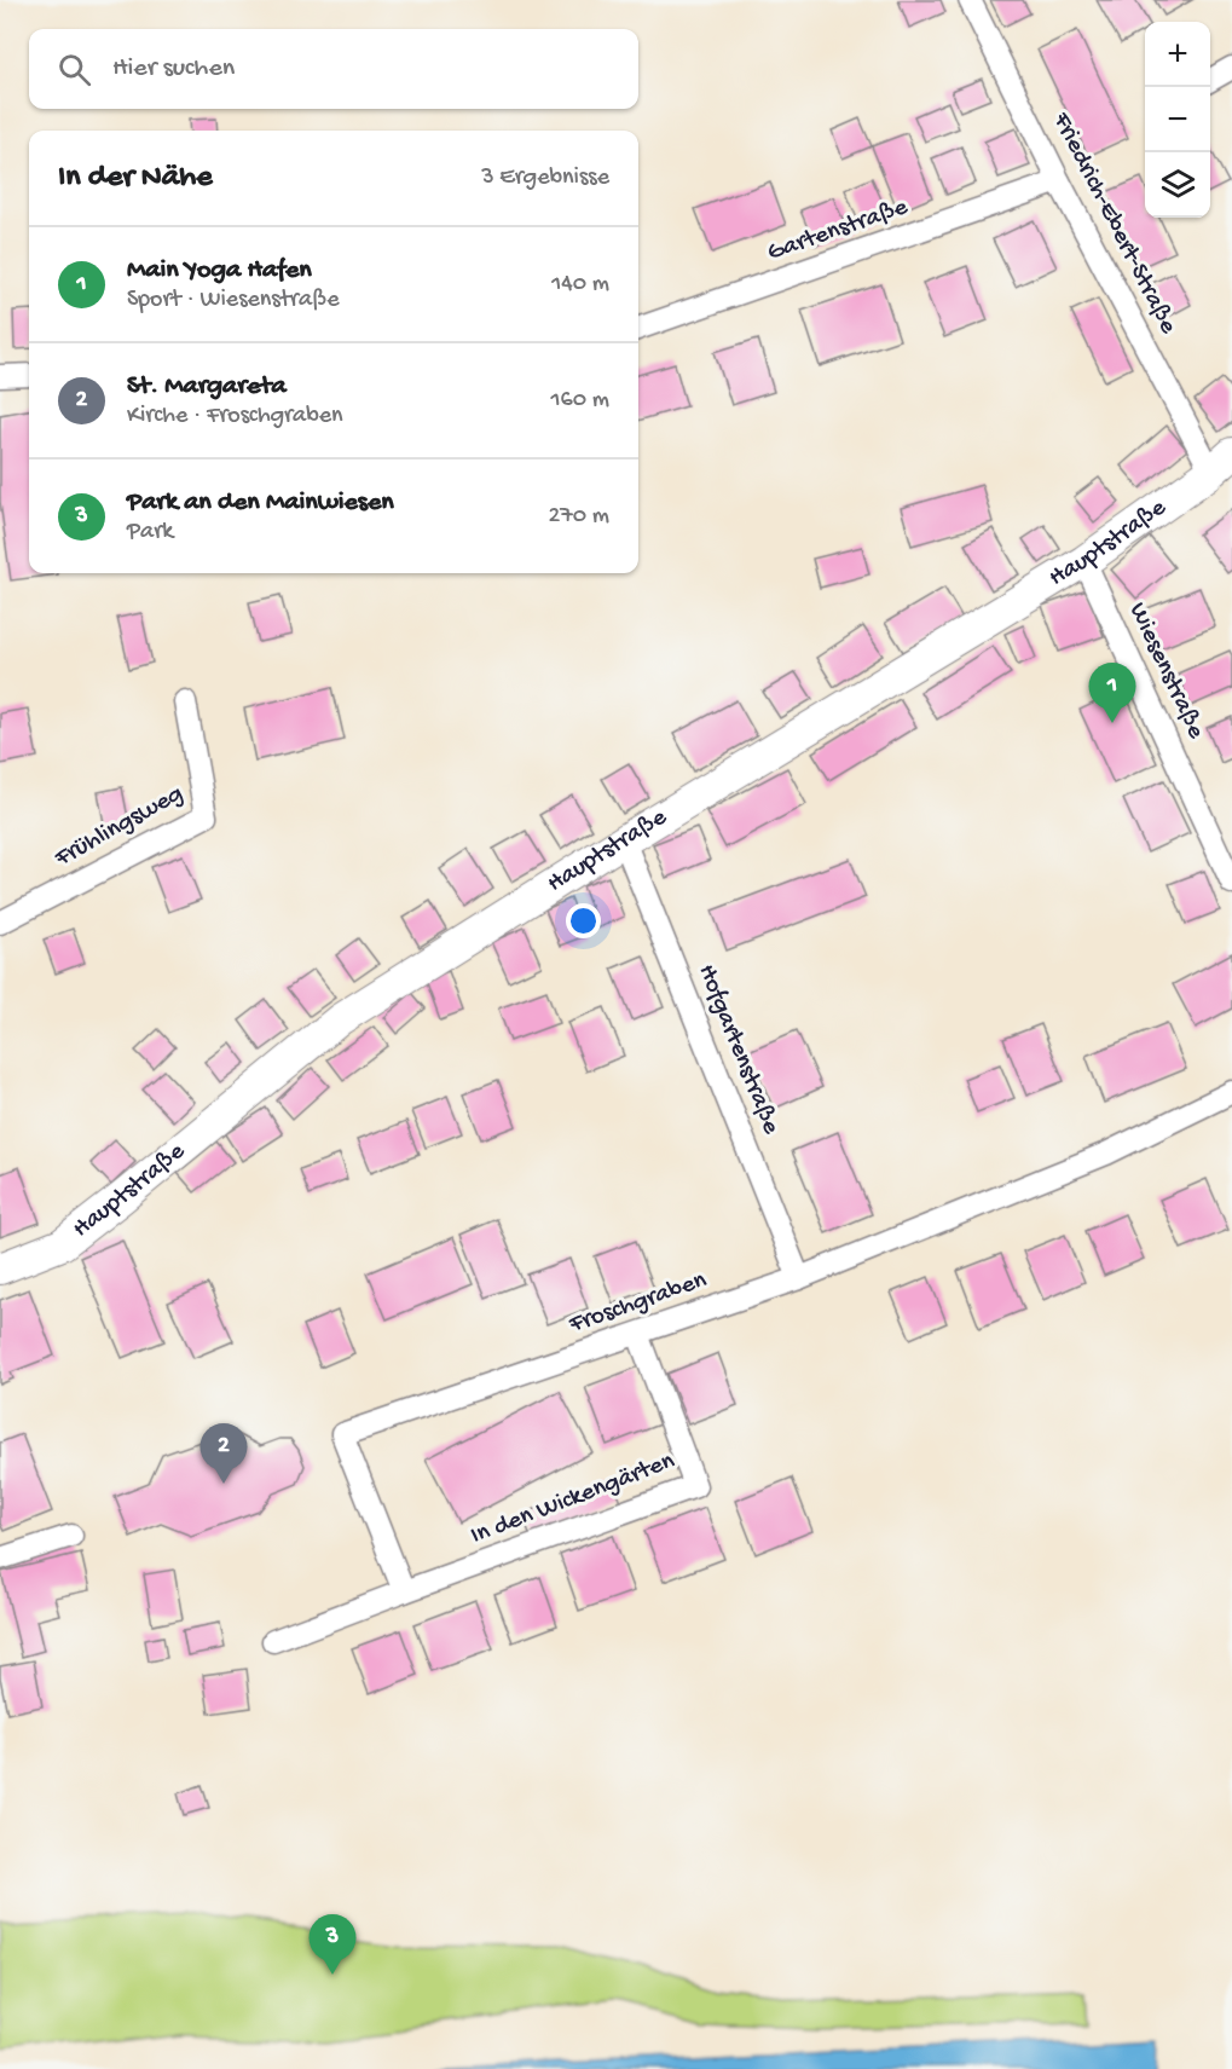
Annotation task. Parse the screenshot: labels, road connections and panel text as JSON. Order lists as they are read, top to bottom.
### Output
{
  "streets": {
    "street": [
      "Friedrich-Ebert-Straße",
      "Gartenstraße",
      "Hauptstraße",
      "Wiesenstraße",
      "Frühlingsweg",
      "Hofgartenstraße",
      "Froschgraben",
      "In den Wickengärten"
    ]
  },
  "crossings": [
    ["Friedrich-Ebert-Straße", "Gartenstraße"],
    ["Friedrich-Ebert-Straße", "Hauptstraße"],
    ["Hauptstraße", "Wiesenstraße"],
    ["Hauptstraße", "Hofgartenstraße"],
    ["Hofgartenstraße", "Froschgraben"],
    ["Froschgraben", "In den Wickengärten"]
  ],
  "page": {
    "map_buttons": ["+", "−"],
    "search": "Hier suchen",
    "heading": ["In der Nähe", "3 Ergebnisse"],
    "list": [
      {
        "mark": "1",
        "name": "Main Yoga Hafen",
        "note": "Sport · Wiesenstraße",
        "value": "140 m"
      },
      {
        "mark": "2",
        "name": "St. Margareta",
        "note": "Kirche · Froschgraben",
        "value": "160 m"
      },
      {
        "mark": "3",
        "name": "Park an den Mainwiesen",
        "note": "Park",
        "value": "270 m"
      }
    ],
    "pins": ["1", "2", "3"]
  }
}
